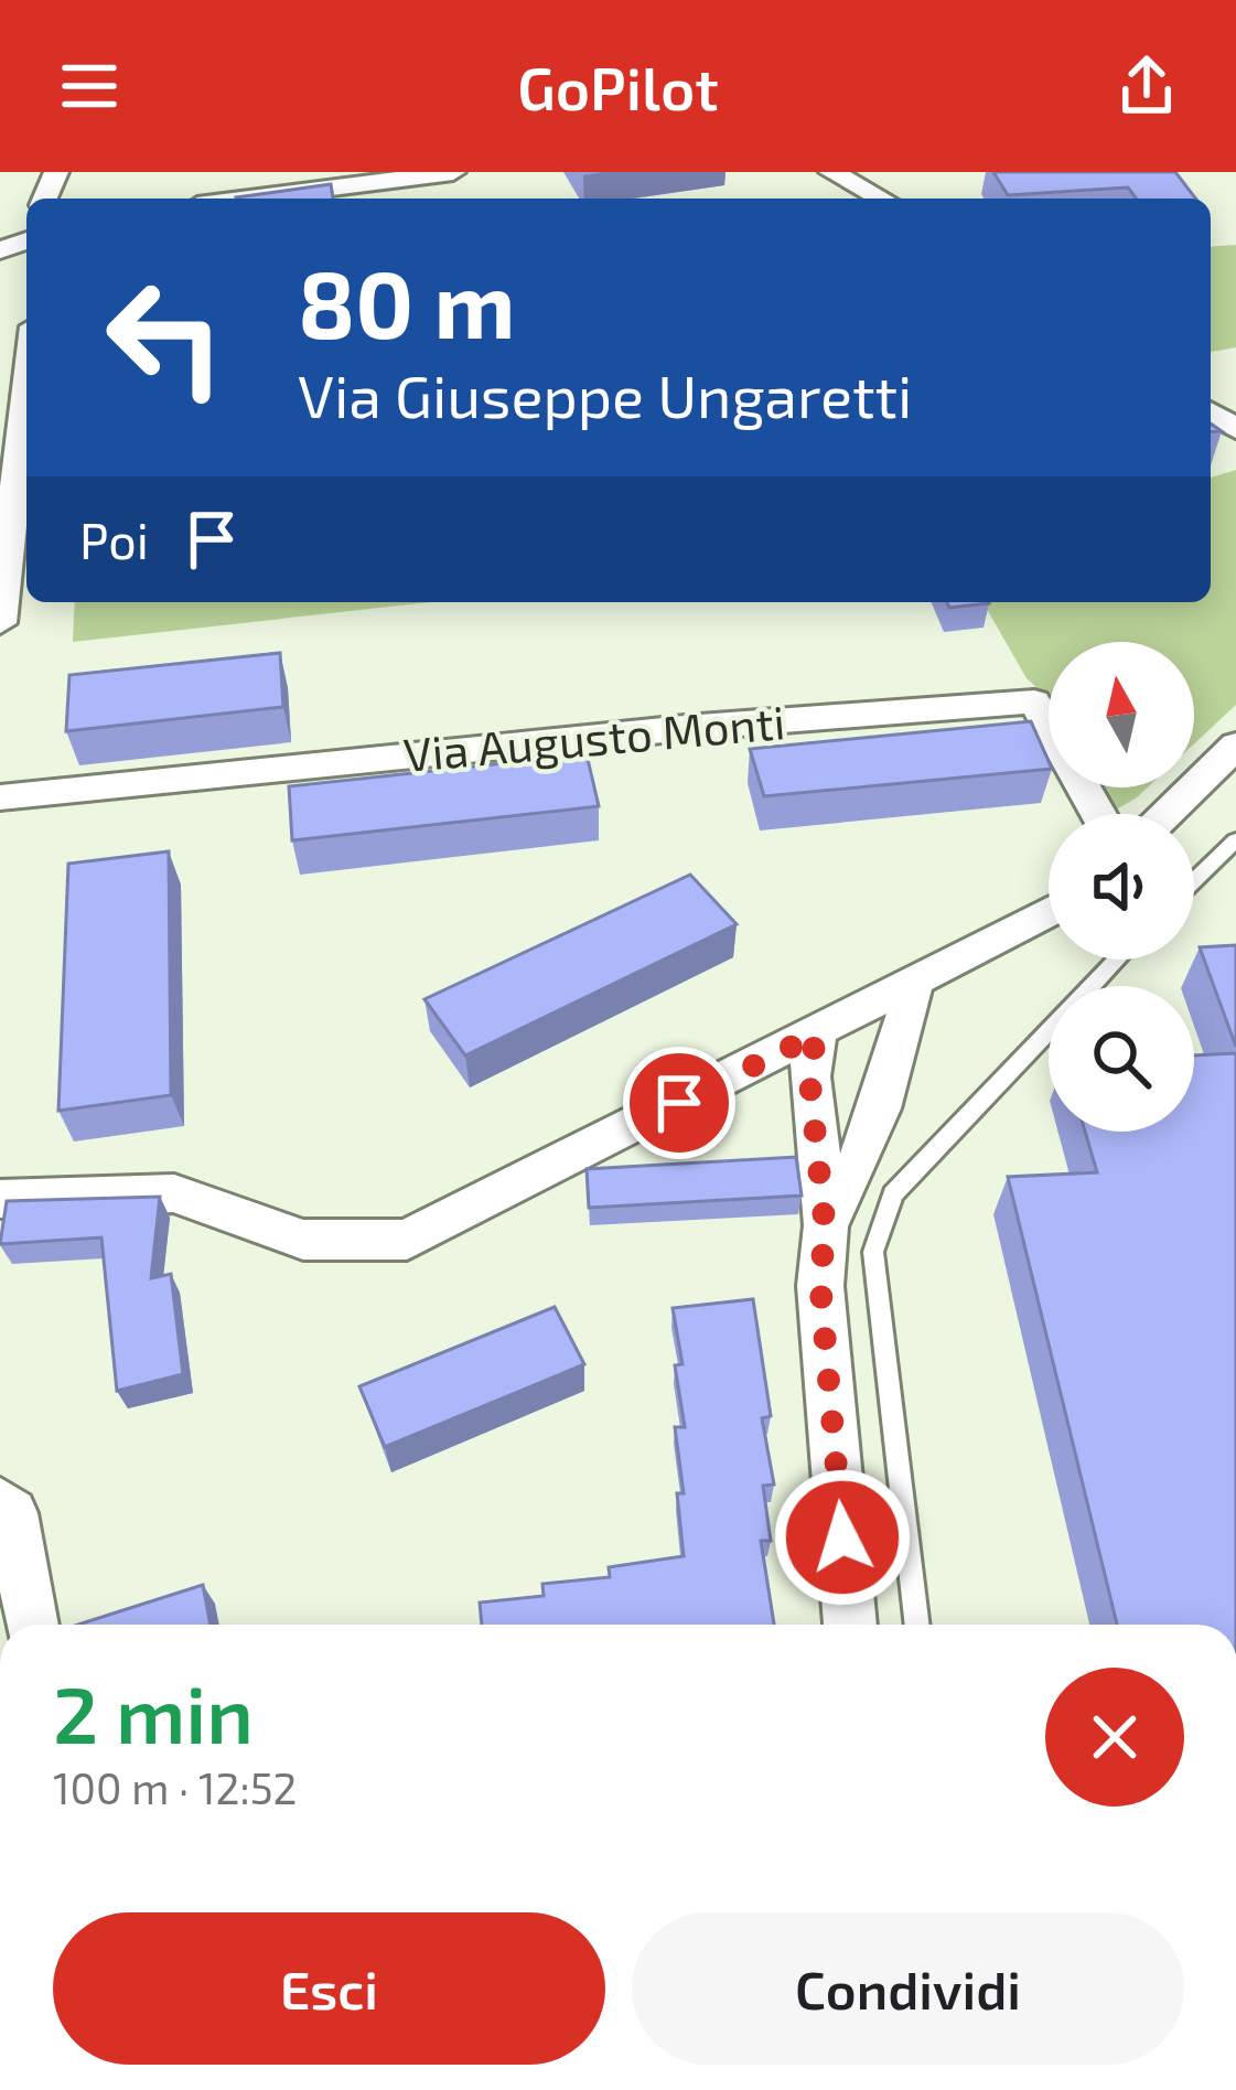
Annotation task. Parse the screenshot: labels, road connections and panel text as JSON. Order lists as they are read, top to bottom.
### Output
{
  "streets": {
    "street": ["Via Augusto Monti"]
  },
  "north": "top",
  "page": {
    "header": "GoPilot",
    "turn": ["80 m", "Via Giuseppe Ungaretti"],
    "then": "Poi",
    "heading": ["2 min", "100 m · 12:52"],
    "buttons": ["Esci", "Condividi"]
  }
}
